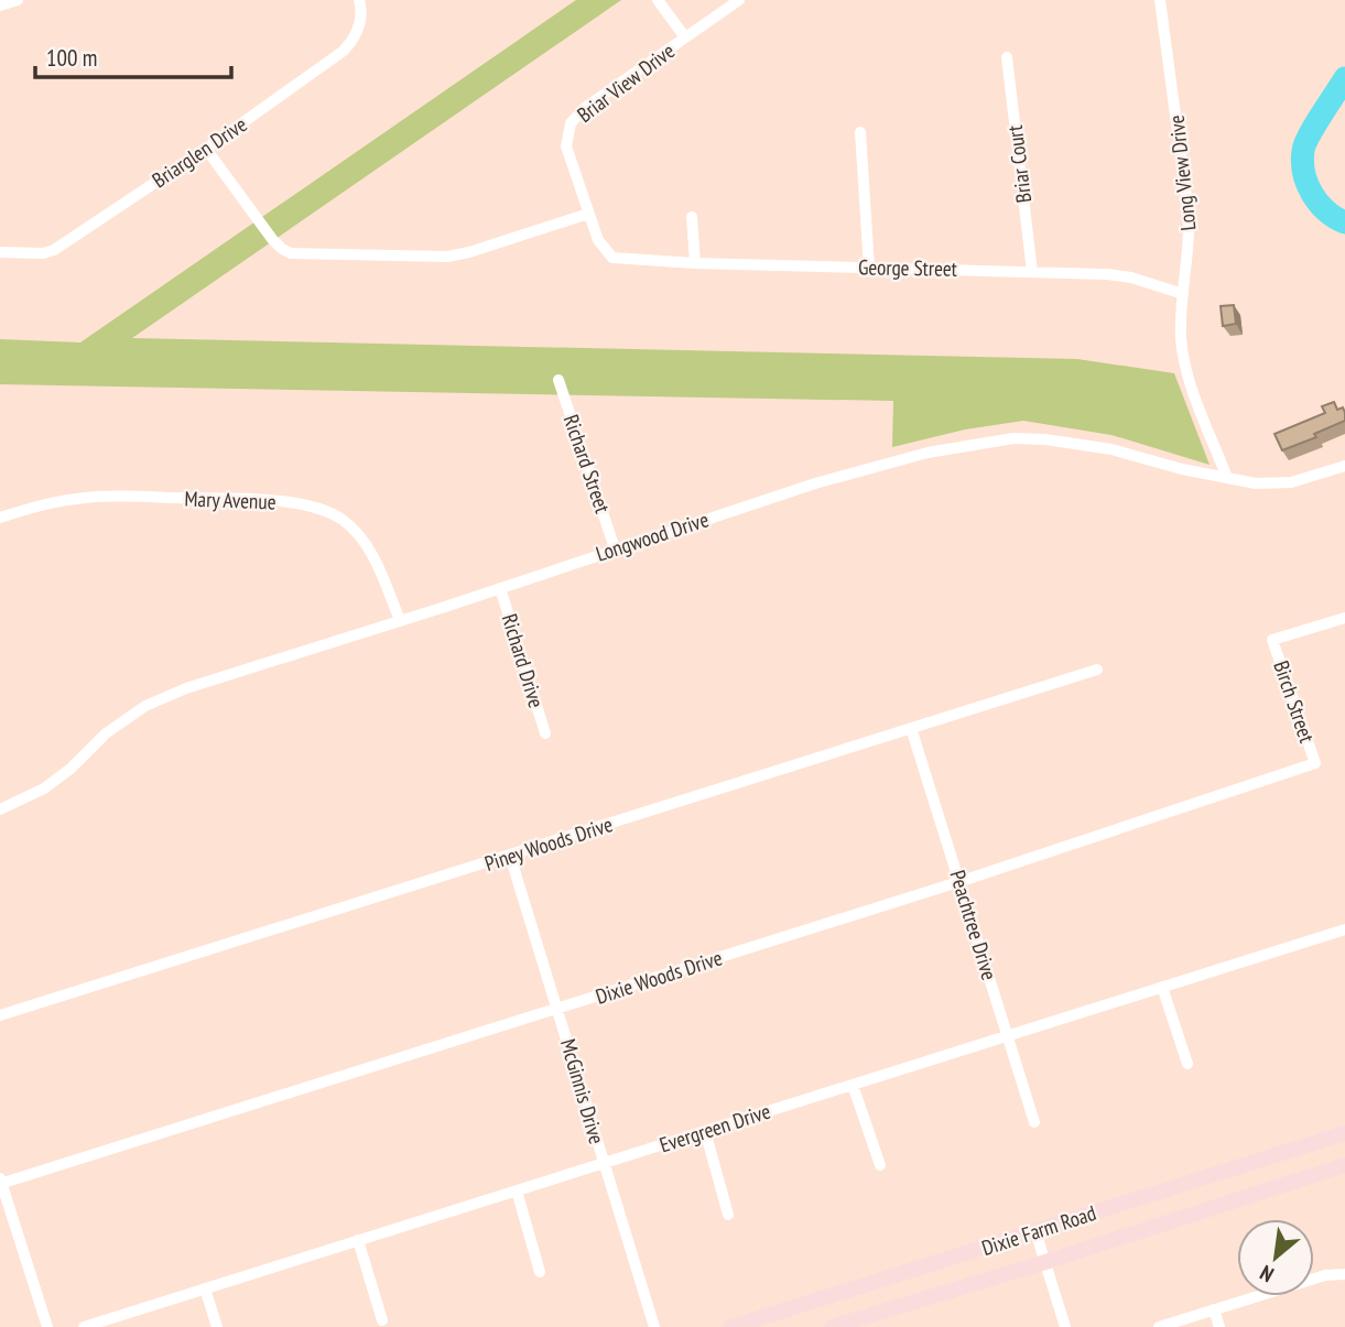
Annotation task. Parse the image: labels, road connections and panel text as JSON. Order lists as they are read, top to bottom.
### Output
{
  "streets": {
    "main road": ["Dixie Farm Road"],
    "street": [
      "Briar View Drive",
      "Briarglen Drive",
      "Briar Court",
      "Long View Drive",
      "George Street",
      "Richard Street",
      "Mary Avenue",
      "Longwood Drive",
      "Richard Drive",
      "Birch Street",
      "Piney Woods Drive",
      "Peachtree Drive",
      "Dixie Woods Drive",
      "McGinnis Drive",
      "Evergreen Drive"
    ]
  },
  "crossings": [
    ["Briar View Drive", "George Street"],
    ["Briar Court", "George Street"],
    ["Long View Drive", "George Street"],
    ["Long View Drive", "Longwood Drive"],
    ["Richard Street", "Longwood Drive"],
    ["Mary Avenue", "Longwood Drive"],
    ["Longwood Drive", "Richard Drive"],
    ["Birch Street", "Dixie Woods Drive"],
    ["Piney Woods Drive", "Peachtree Drive"],
    ["Piney Woods Drive", "McGinnis Drive"],
    ["Peachtree Drive", "Dixie Woods Drive"],
    ["Peachtree Drive", "Evergreen Drive"],
    ["Dixie Woods Drive", "McGinnis Drive"],
    ["McGinnis Drive", "Evergreen Drive"]
  ],
  "scale_bar": "100 m",
  "north": "bottom left"
}
